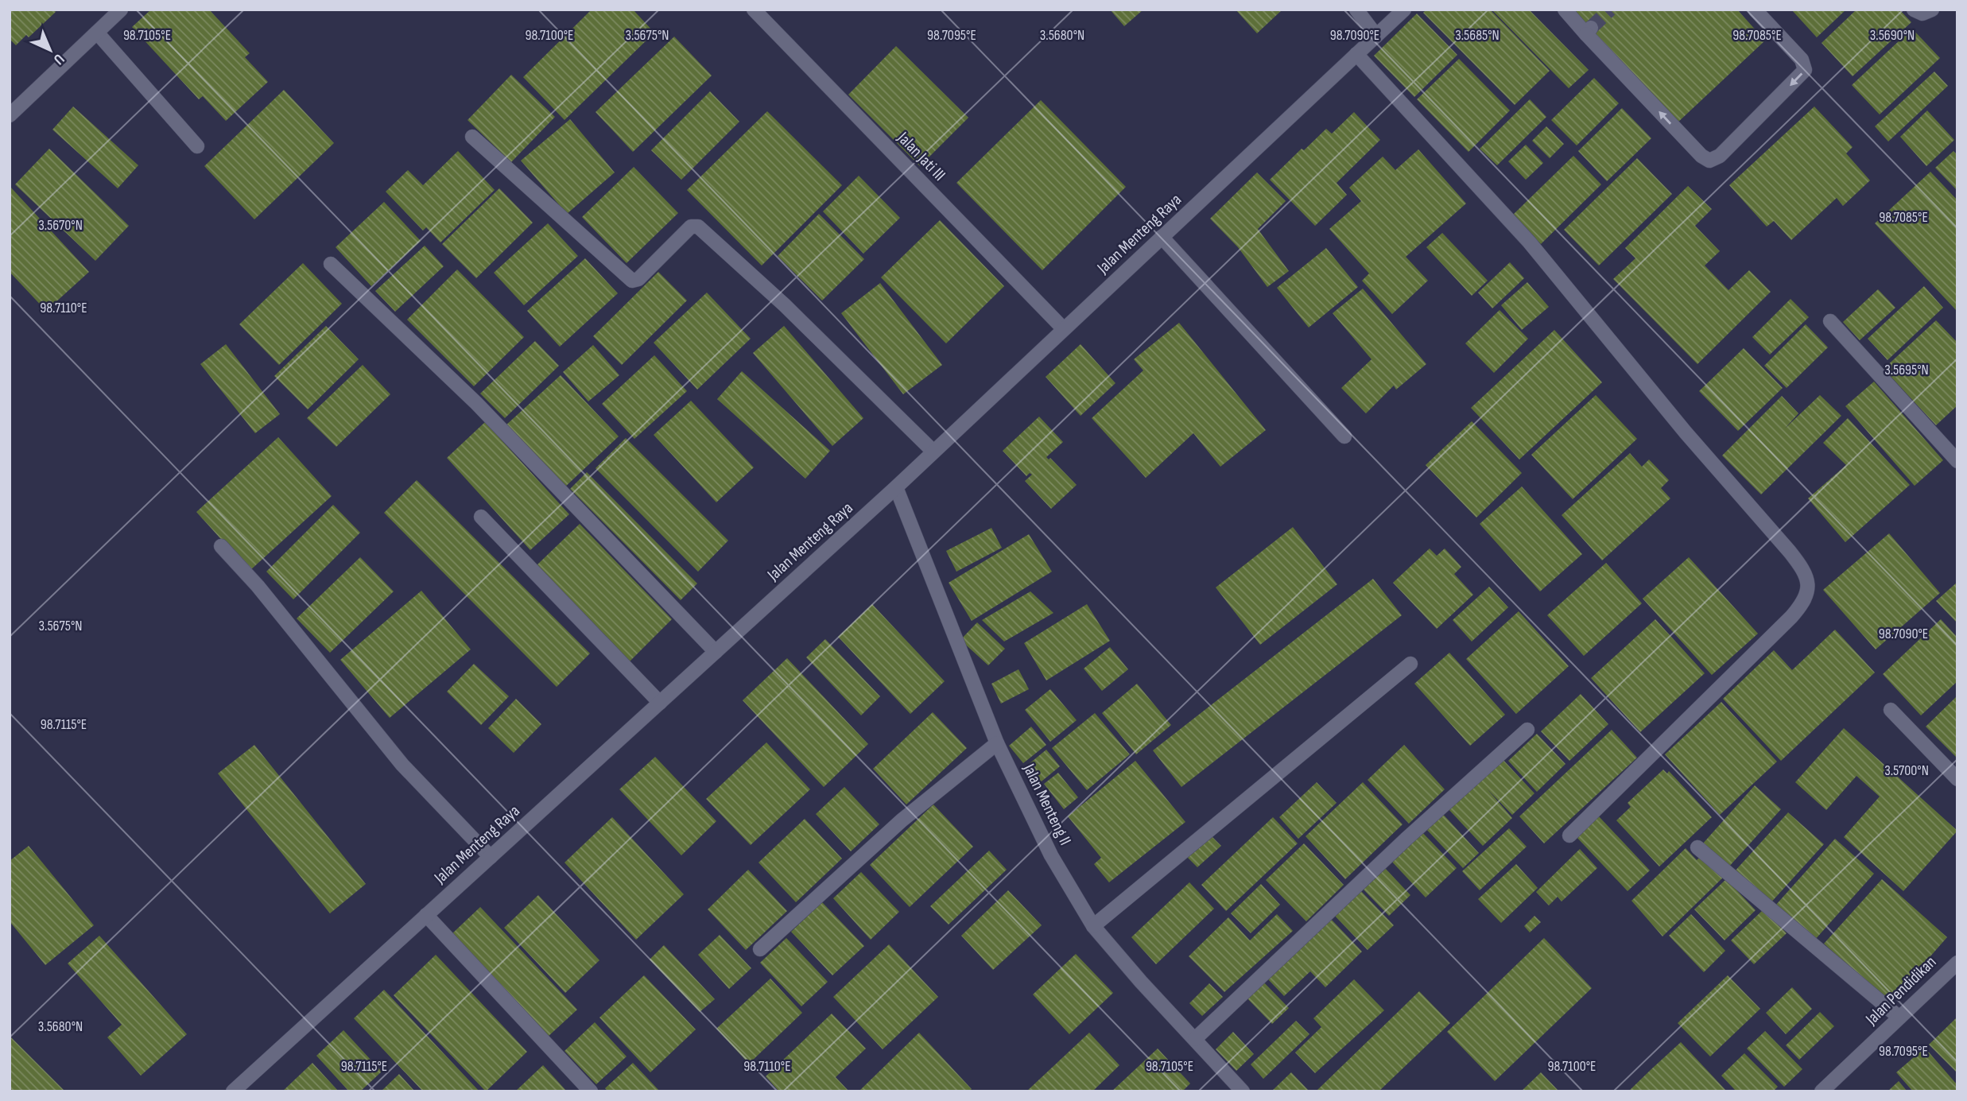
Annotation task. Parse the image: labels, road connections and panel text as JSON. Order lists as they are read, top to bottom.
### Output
{
  "streets": {
    "street": [
      "Jalan Jati III",
      "Jalan Menteng Raya",
      "Jalan Menteng II",
      "Jalan Pendidikan"
    ]
  },
  "crossings": [
    ["Jalan Jati III", "Jalan Menteng Raya"],
    ["Jalan Menteng Raya", "Jalan Menteng II"]
  ],
  "north": "bottom right",
  "coordinates": [
    "3.5675°N",
    "3.5680°N",
    "3.5685°N",
    "3.5690°N",
    "98.7105°E",
    "98.7100°E",
    "98.7095°E",
    "98.7090°E",
    "98.7085°E",
    "3.5670°N",
    "98.7110°E",
    "3.5695°N",
    "98.7115°E",
    "3.5700°N"
  ]
}
